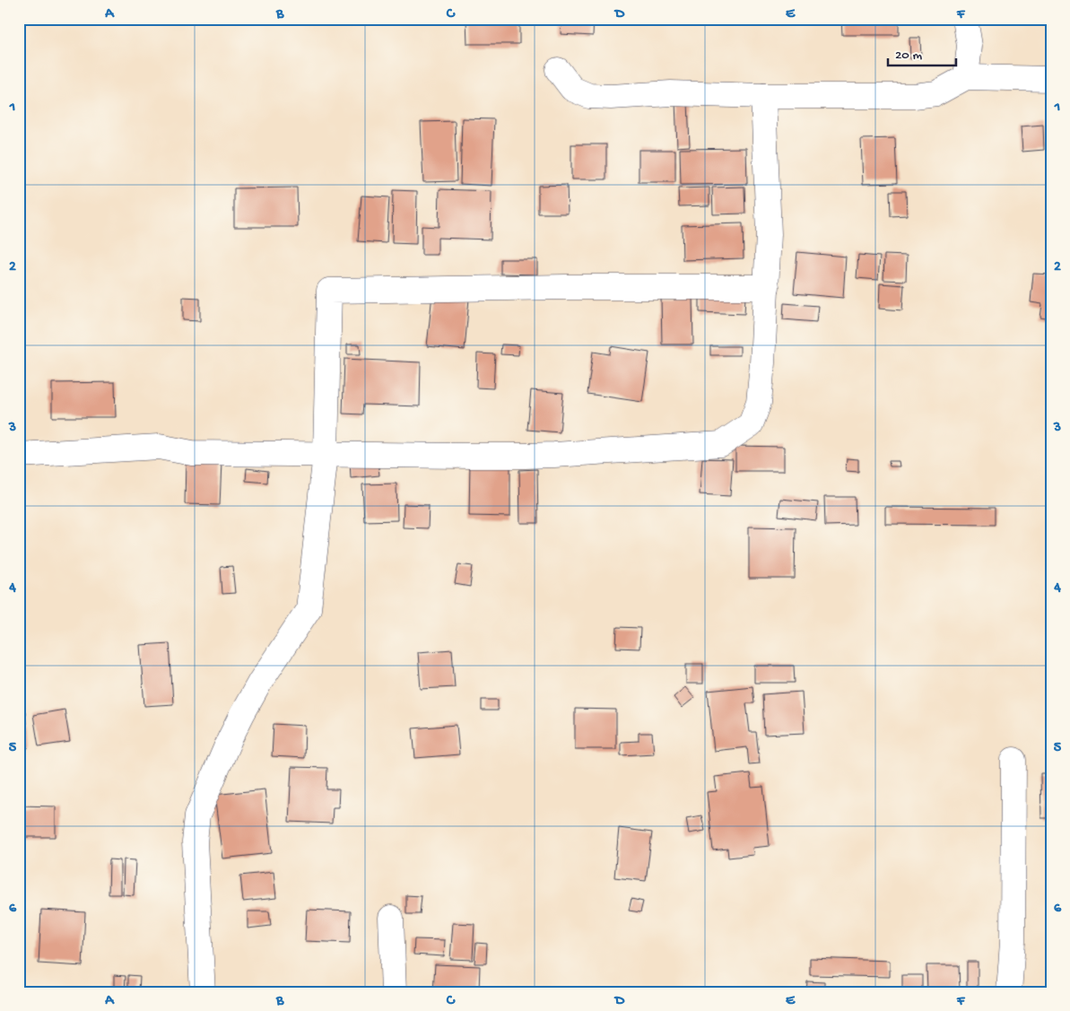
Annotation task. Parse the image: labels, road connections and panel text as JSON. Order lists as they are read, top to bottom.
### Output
{
  "scale_bar": "20 m",
  "grid": {
    "columns": [
      "A",
      "B",
      "C",
      "D",
      "E",
      "F"
    ],
    "rows": [
      "1",
      "2",
      "3",
      "4",
      "5",
      "6"
    ]
  }
}
